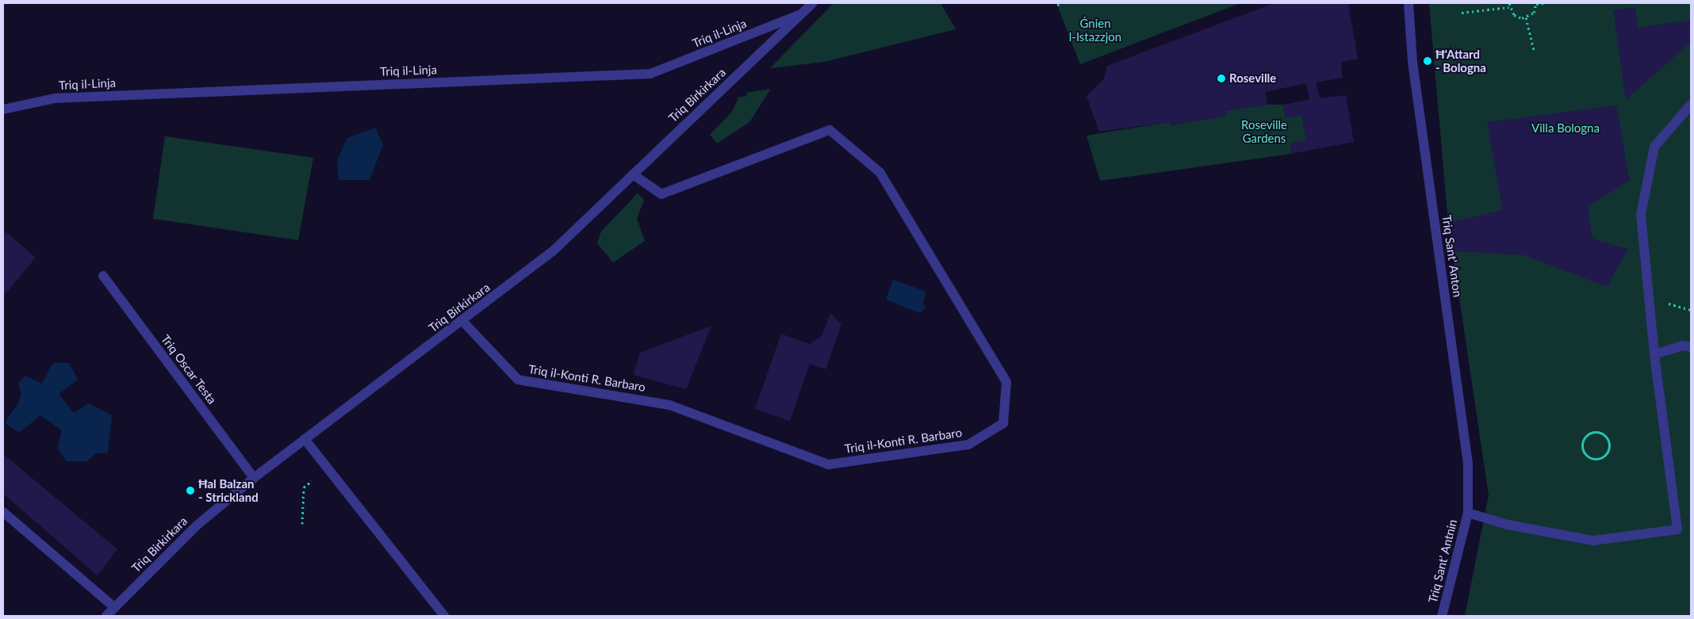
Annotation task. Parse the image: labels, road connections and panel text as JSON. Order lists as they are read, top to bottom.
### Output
{
  "streets": {
    "street": [
      "Triq il-Linja",
      "Triq Birkirkara",
      "Triq Sant' Anton",
      "Triq Oscar Testa",
      "Triq il-Konti R. Barbaro",
      "Triq Sant' Antnin"
    ]
  },
  "crossings": [
    ["Triq il-Linja", "Triq Birkirkara"],
    ["Triq Birkirkara", "Triq Oscar Testa"],
    ["Triq Birkirkara", "Triq il-Konti R. Barbaro"],
    ["Triq Sant' Anton", "Triq Sant' Antnin"]
  ],
  "parks": ["Ġnien l-Istazzjon", "Roseville Gardens", "Villa Bologna"],
  "places": ["Ħ'Attard - Bologna", "Roseville", "Ħal Balzan - Strickland"]
}
